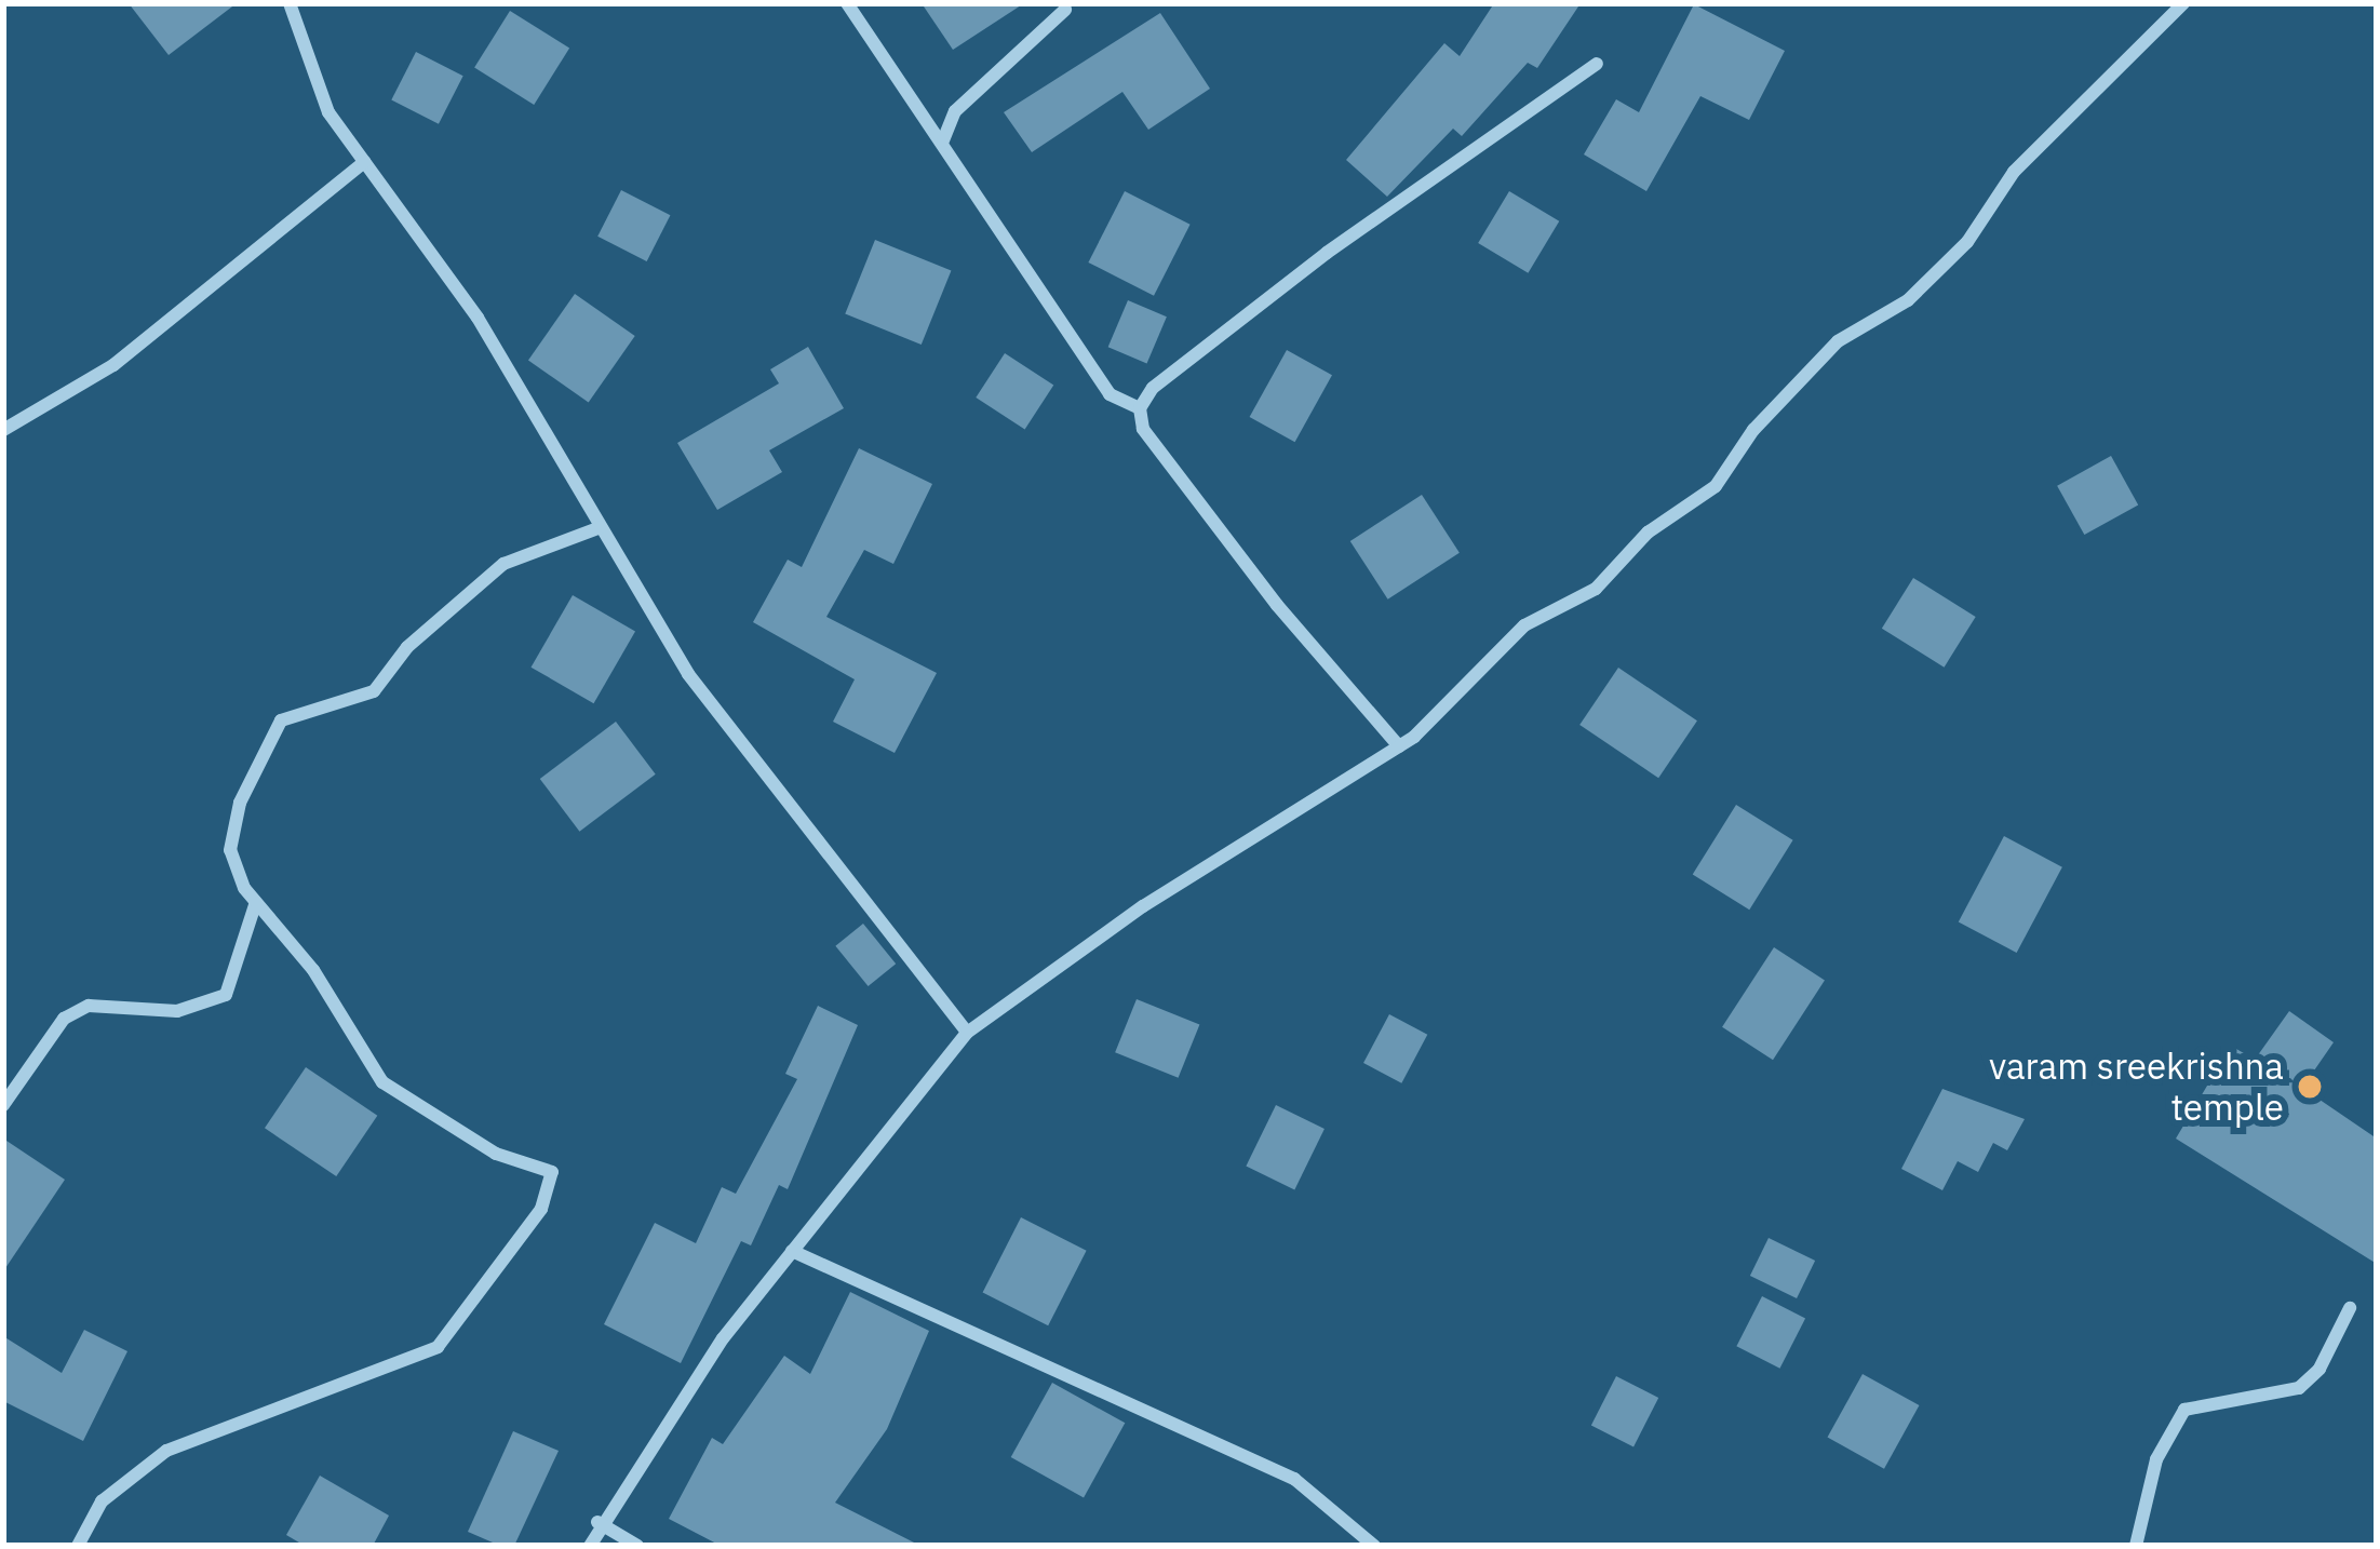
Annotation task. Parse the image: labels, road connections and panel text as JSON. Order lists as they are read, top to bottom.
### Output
{
  "places": ["varam sreekrishna temple"]
}
